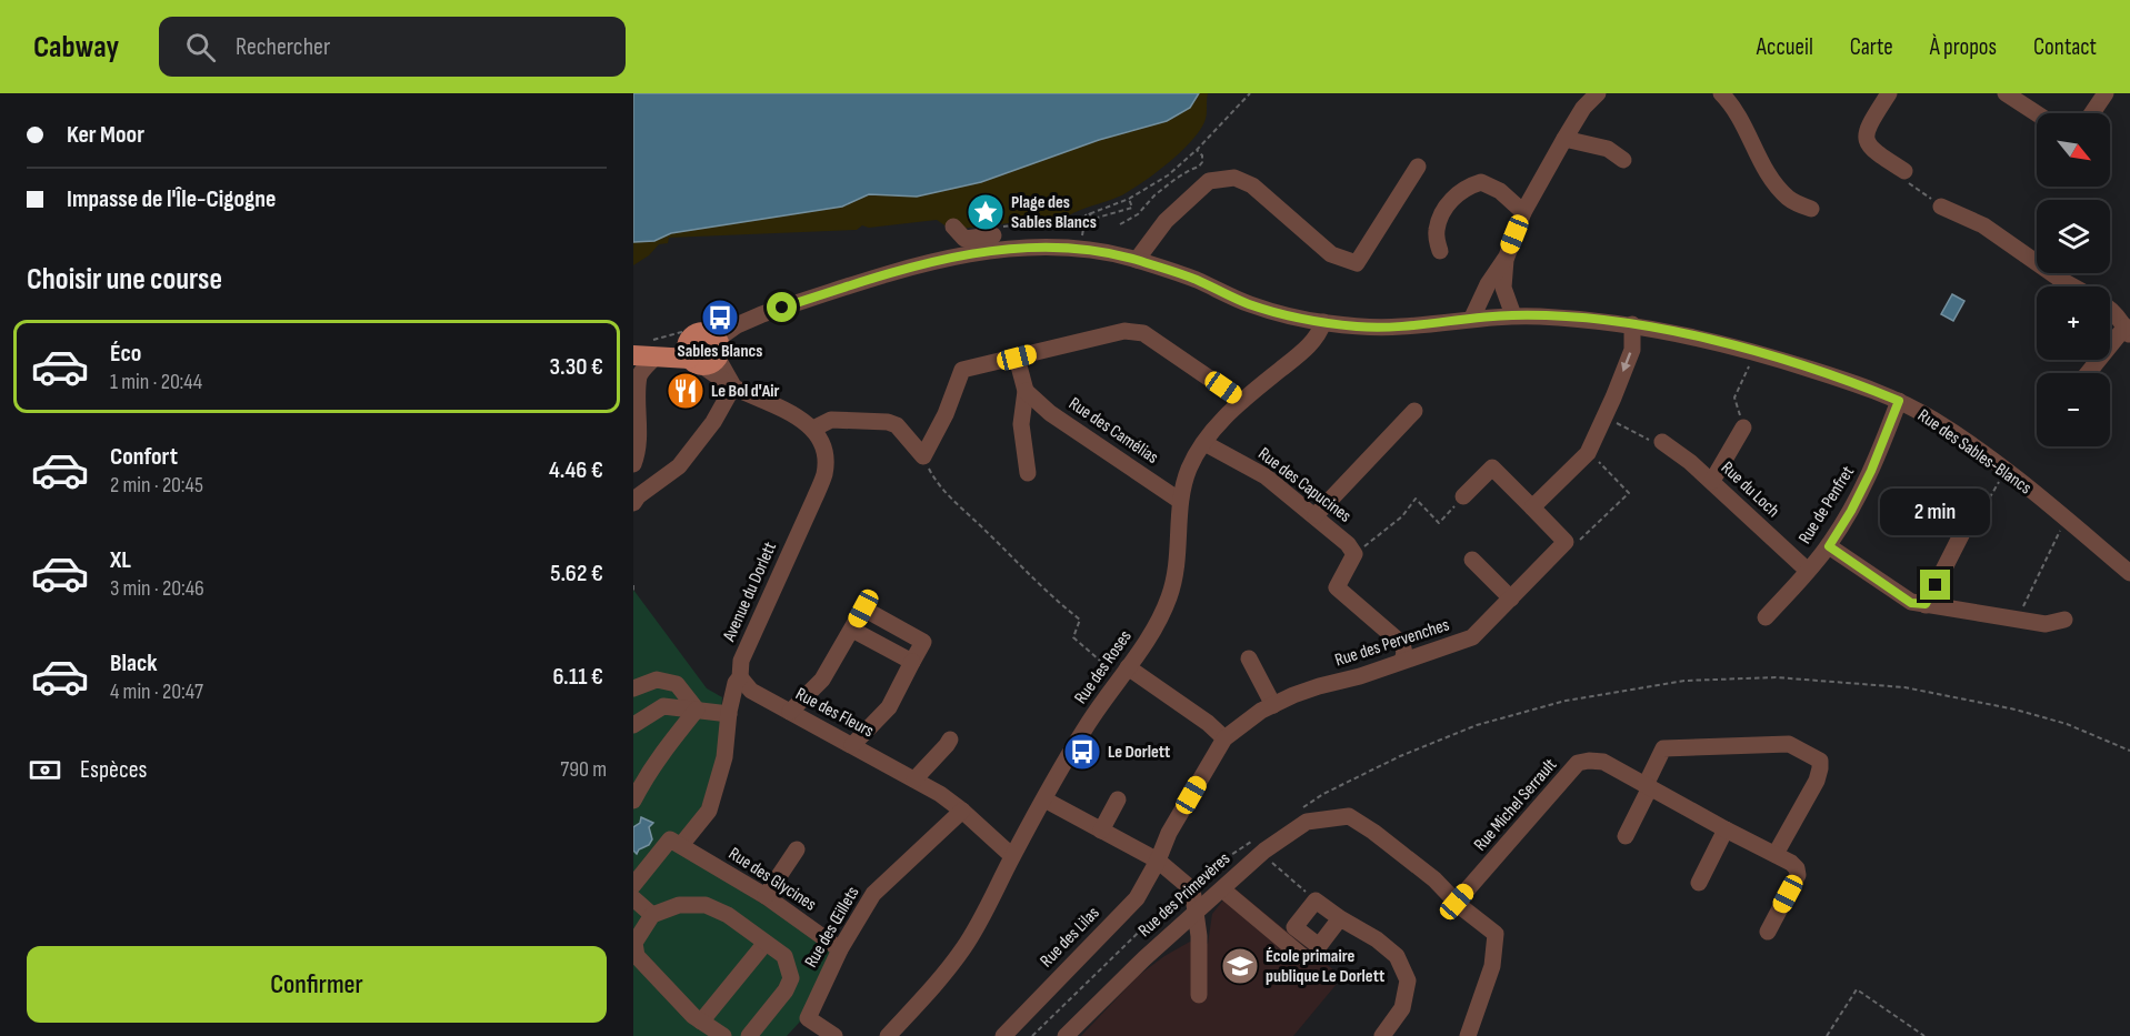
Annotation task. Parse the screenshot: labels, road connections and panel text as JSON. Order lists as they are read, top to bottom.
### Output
{
  "streets": {
    "main road": ["Rue des Sables-Blancs"],
    "street": [
      "Rue des Camélias",
      "Rue des Capucines",
      "Rue du Loch",
      "Rue de Penfret",
      "Avenue du Dorlett",
      "Rue des Pervenches",
      "Rue des Roses",
      "Rue des Fleurs",
      "Rue Michel Serrault",
      "Rue des Glycines",
      "Rue des Primevères",
      "Rue des Œillets",
      "Rue des Lilas"
    ]
  },
  "crossings": [
    ["Rue des Camélias", "Rue des Roses"],
    ["Rue des Sables-Blancs", "Rue de Penfret"],
    ["Rue des Sables-Blancs", "Rue des Roses"],
    ["Rue des Capucines", "Rue des Roses"],
    ["Rue du Loch", "Rue de Penfret"],
    ["Avenue du Dorlett", "Rue des Fleurs"],
    ["Avenue du Dorlett", "Rue des Glycines"],
    ["Rue des Pervenches", "Rue des Lilas"],
    ["Rue des Roses", "Rue des Fleurs"],
    ["Rue des Fleurs", "Rue des Œillets"],
    ["Rue Michel Serrault", "Rue des Primevères"],
    ["Rue des Glycines", "Rue des Œillets"]
  ],
  "places": {
    "place": ["Plage des Sables Blancs"],
    "bus stop": ["Sables Blancs", "Le Dorlett"],
    "restaurant": ["Le Bol d'Air"],
    "school or university": ["École primaire publique Le Dorlett"]
  },
  "north": "bottom right",
  "page": {
    "header": "Cabway",
    "search": "Rechercher",
    "nav": [
      "Accueil",
      "Carte",
      "À propos",
      "Contact"
    ],
    "banner": ["Ker Moor", "Impasse de l'Île-Cigogne"],
    "map_buttons": ["+", "−"],
    "heading": "Choisir une course",
    "list": [
      {
        "name": "Éco",
        "note": "1 min · 20:44",
        "value": "3.30 €"
      },
      {
        "name": "Confort",
        "note": "2 min · 20:45",
        "value": "4.46 €"
      },
      {
        "name": "XL",
        "note": "3 min · 20:46",
        "value": "5.62 €"
      },
      {
        "name": "Black",
        "note": "4 min · 20:47",
        "value": "6.11 €"
      }
    ],
    "bubble": "2 min",
    "pay": ["Espèces", "790 m"],
    "buttons": "Confirmer"
  }
}
